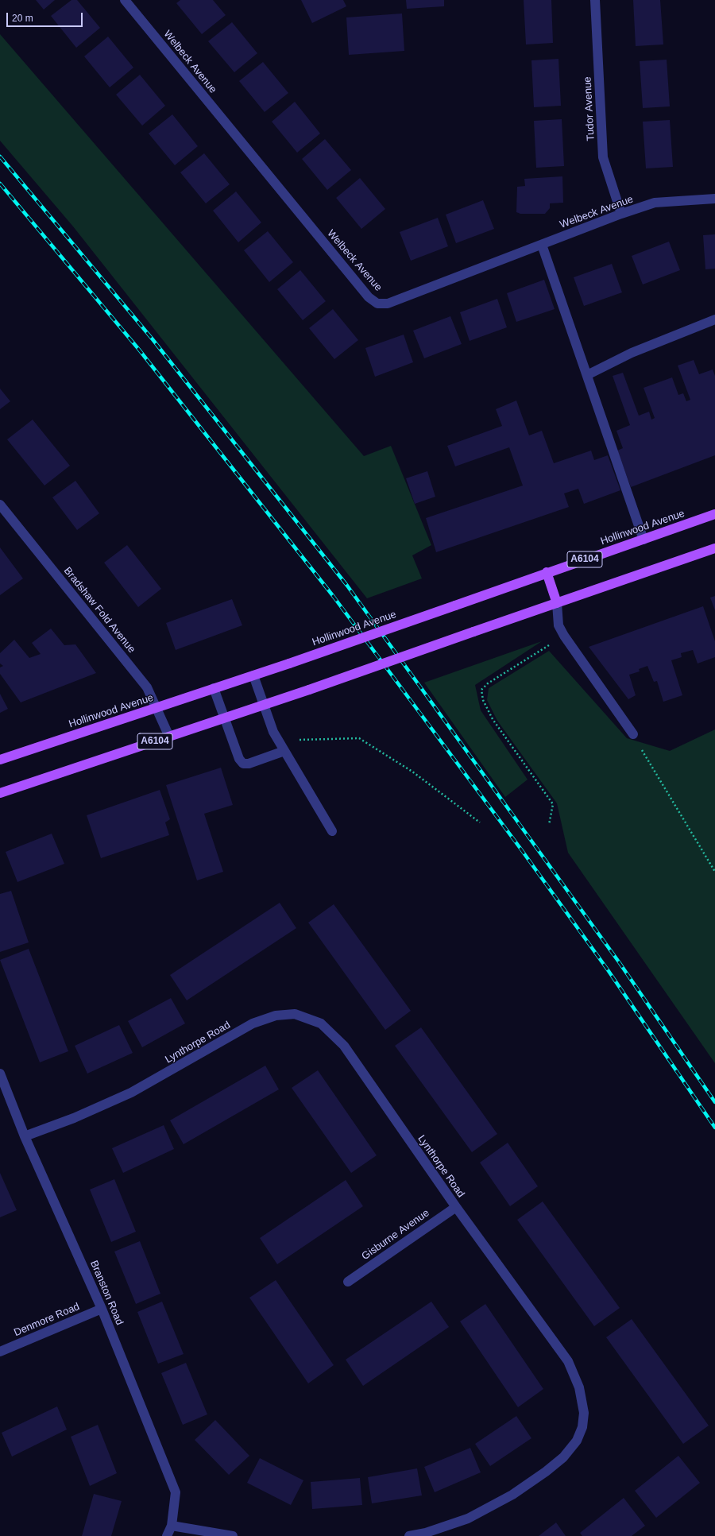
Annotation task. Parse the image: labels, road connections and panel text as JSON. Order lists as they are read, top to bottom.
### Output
{
  "streets": {
    "main road": ["Hollinwood Avenue", "A6104"],
    "street": [
      "Welbeck Avenue",
      "Tudor Avenue",
      "Bradshaw Fold Avenue",
      "Lynthorpe Road",
      "Gisburne Avenue",
      "Branston Road",
      "Denmore Road"
    ]
  },
  "crossings": [
    ["Welbeck Avenue", "Tudor Avenue"],
    ["Hollinwood Avenue", "Bradshaw Fold Avenue"],
    ["A6104", "Bradshaw Fold Avenue"],
    ["Lynthorpe Road", "Gisburne Avenue"],
    ["Lynthorpe Road", "Branston Road"],
    ["Branston Road", "Denmore Road"]
  ],
  "scale_bar": "20 m"
}
